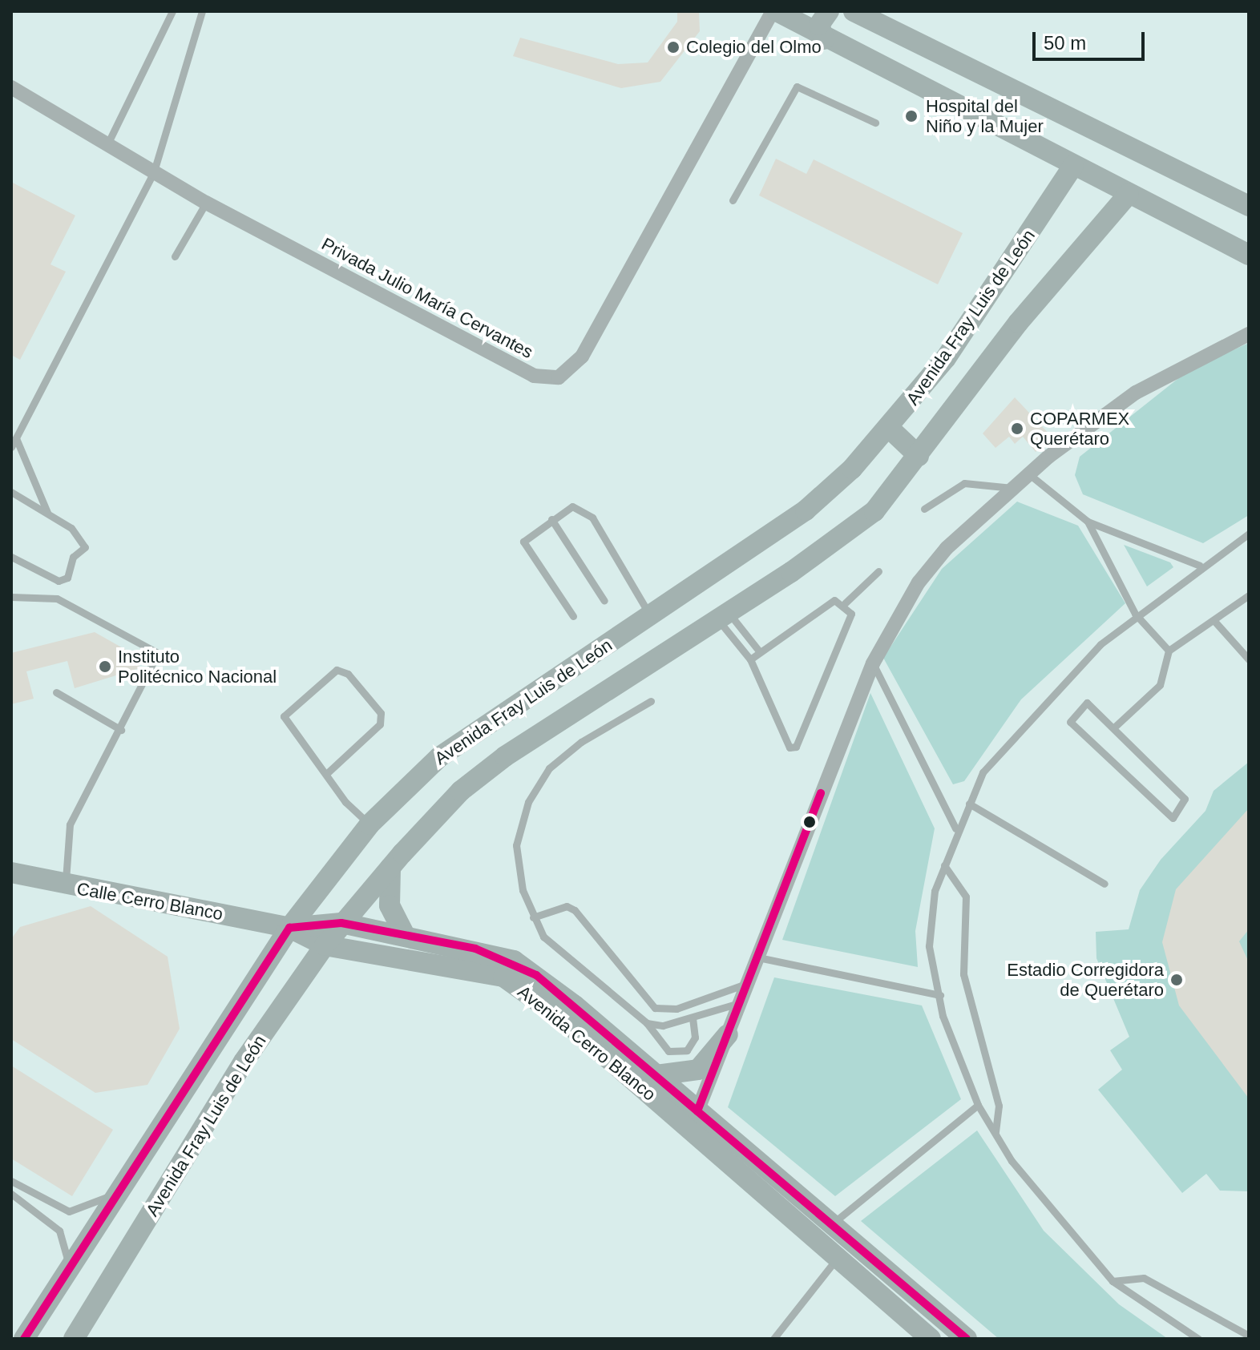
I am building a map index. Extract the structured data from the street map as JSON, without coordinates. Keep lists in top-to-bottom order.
{
  "streets": {
    "main road": ["Avenida Fray Luis de León", "Calle Cerro Blanco", "Avenida Cerro Blanco"],
    "street": ["Privada Julio María Cervantes"]
  },
  "crossings": [
    ["Avenida Fray Luis de León", "Calle Cerro Blanco"],
    ["Avenida Fray Luis de León", "Avenida Cerro Blanco"],
    ["Calle Cerro Blanco", "Avenida Cerro Blanco"]
  ],
  "places": [
    "Colegio del Olmo",
    "Hospital del Niño y la Mujer",
    "COPARMEX Querétaro",
    "Instituto Politécnico Nacional",
    "Estadio Corregidora de Querétaro"
  ],
  "scale_bar": "50 m"
}
